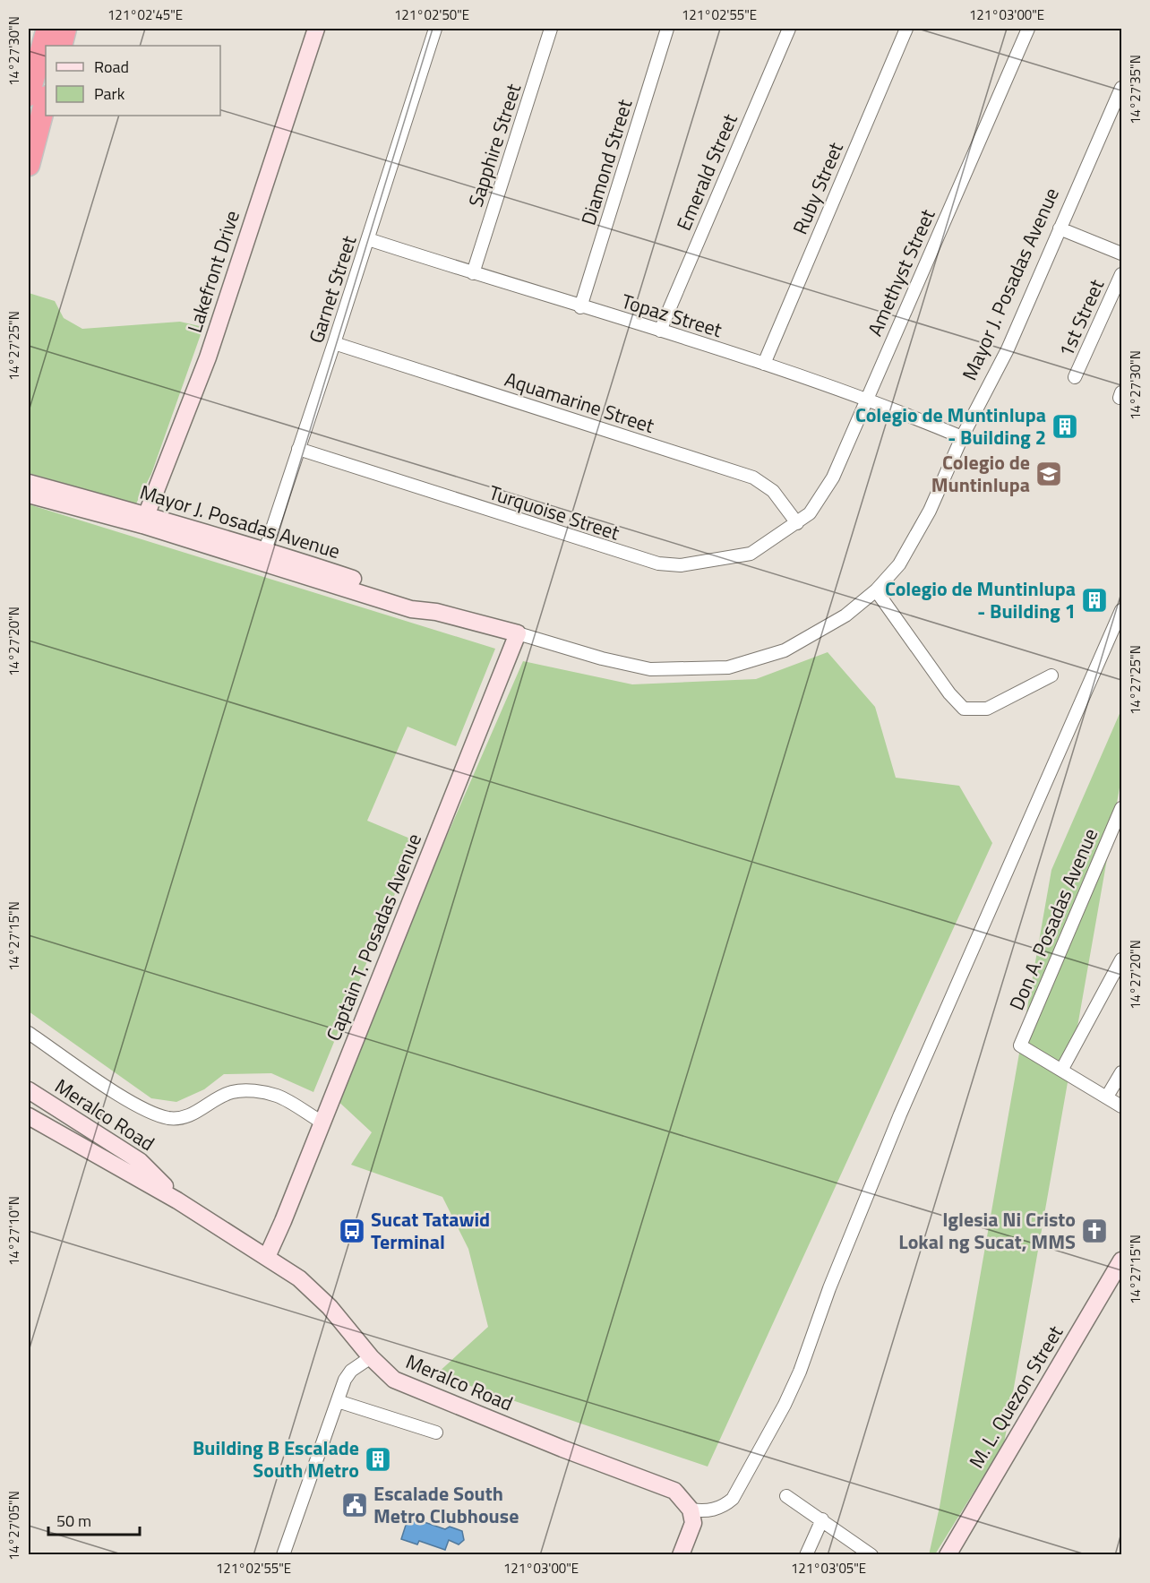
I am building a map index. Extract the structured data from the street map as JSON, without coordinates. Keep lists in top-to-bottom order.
{
  "streets": {
    "street": [
      "Sapphire Street",
      "Diamond Street",
      "Emerald Street",
      "Ruby Street",
      "Lakefront Drive",
      "Amethyst Street",
      "Mayor J. Posadas Avenue",
      "Garnet Street",
      "Topaz Street",
      "1st Street",
      "Aquamarine Street",
      "Turquoise Street",
      "Don A. Posadas Avenue",
      "Captain T. Posadas Avenue",
      "Meralco Road",
      "M. L. Quezon Street"
    ]
  },
  "crossings": [
    ["Sapphire Street", "Topaz Street"],
    ["Diamond Street", "Topaz Street"],
    ["Emerald Street", "Topaz Street"],
    ["Ruby Street", "Topaz Street"],
    ["Lakefront Drive", "Mayor J. Posadas Avenue"],
    ["Amethyst Street", "Topaz Street"],
    ["Amethyst Street", "Aquamarine Street"],
    ["Amethyst Street", "Turquoise Street"],
    ["Mayor J. Posadas Avenue", "Garnet Street"],
    ["Mayor J. Posadas Avenue", "Topaz Street"],
    ["Mayor J. Posadas Avenue", "Captain T. Posadas Avenue"],
    ["Garnet Street", "Topaz Street"],
    ["Garnet Street", "Aquamarine Street"],
    ["Garnet Street", "Turquoise Street"],
    ["Aquamarine Street", "Turquoise Street"],
    ["Captain T. Posadas Avenue", "Meralco Road"]
  ],
  "places": {
    "building": ["Colegio de Muntinlupa - Building 2", "Colegio de Muntinlupa - Building 1", "Building B Escalade South Metro"],
    "school or university": ["Colegio de Muntinlupa"],
    "bus stop": ["Sucat Tatawid Terminal"],
    "church": ["Iglesia Ni Cristo Lokal ng Sucat, MMS"],
    "public building": ["Escalade South Metro Clubhouse"]
  },
  "legend": ["Road", "Park"],
  "scale_bar": "50 m",
  "coordinates": [
    "121°02'45\"E",
    "121°02'50\"E",
    "121°02'55\"E",
    "121°03'00\"E",
    "14°27'30\"N",
    "14°27'35\"N",
    "14°27'25\"N",
    "14°27'20\"N",
    "14°27'15\"N",
    "14°27'10\"N",
    "14°27'05\"N",
    "121°03'05\"E"
  ]
}
